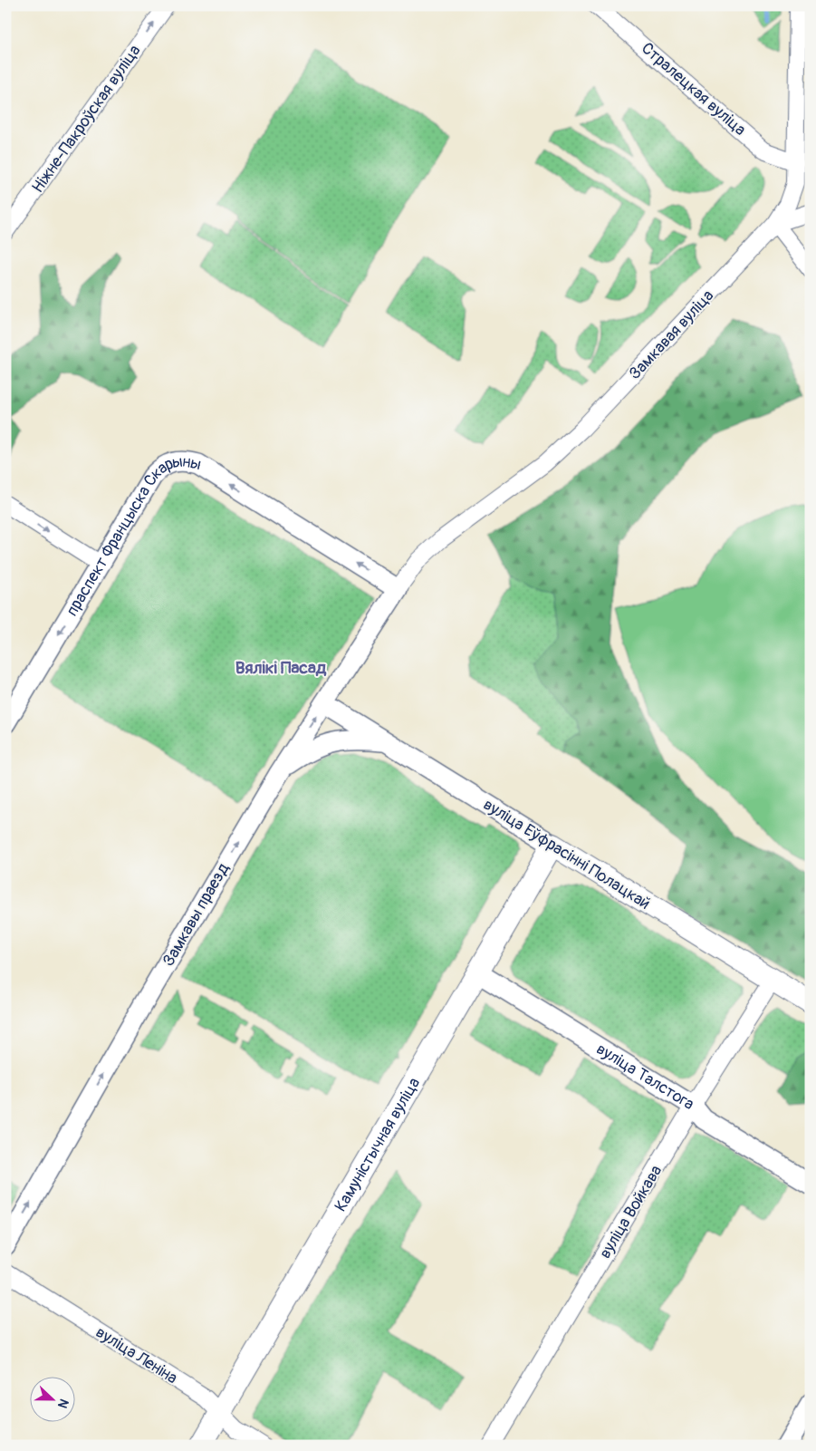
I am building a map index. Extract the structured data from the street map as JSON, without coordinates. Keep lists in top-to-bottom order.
{
  "streets": {
    "main road": ["вуліца Еўфрасінні Полацкай", "Камуністычная вуліца"],
    "street": [
      "Стралецкая вуліца",
      "Ніжне-Пакроўская вуліца",
      "Замкавая вуліца",
      "праспект Францыска Скарыны",
      "Замкавы праезд",
      "вуліца Талстога",
      "вуліца Войкава",
      "вуліца Леніна"
    ]
  },
  "crossings": [
    ["Стралецкая вуліца", "Замкавая вуліца"],
    ["Замкавая вуліца", "праспект Францыска Скарыны"],
    ["Замкавая вуліца", "Замкавы праезд"],
    ["праспект Францыска Скарыны", "Замкавы праезд"],
    ["вуліца Еўфрасінні Полацкай", "Замкавы праезд"],
    ["вуліца Еўфрасінні Полацкай", "Камуністычная вуліца"],
    ["вуліца Еўфрасінні Полацкай", "вуліца Войкава"],
    ["вуліца Талстога", "Камуністычная вуліца"],
    ["вуліца Талстога", "вуліца Войкава"],
    ["Камуністычная вуліца", "вуліца Леніна"]
  ],
  "one_way": ["Ніжне-Пакроўская вуліца", "Замкавы праезд"],
  "districts": ["Вялікі Пасад"],
  "north": "right"
}
